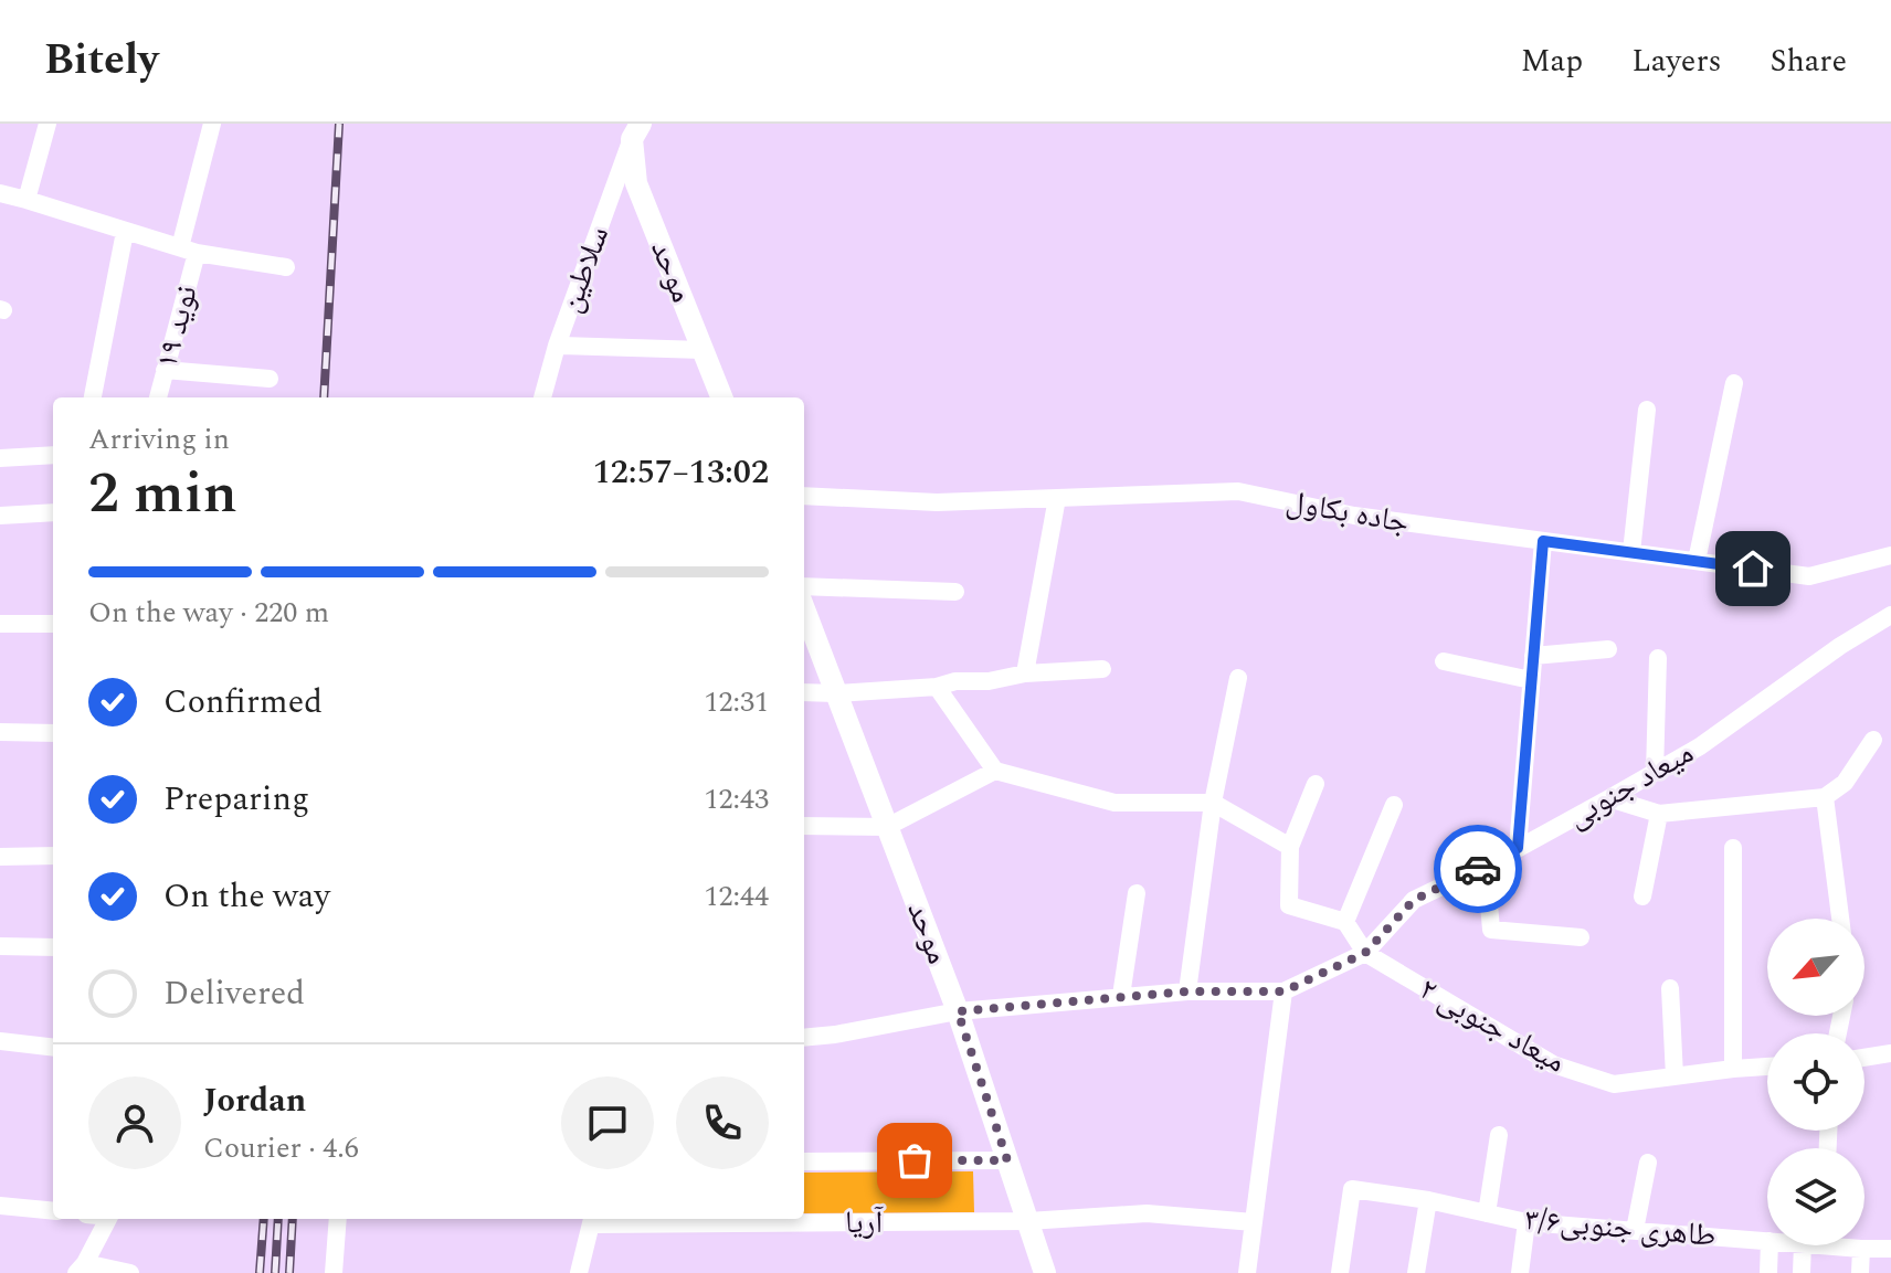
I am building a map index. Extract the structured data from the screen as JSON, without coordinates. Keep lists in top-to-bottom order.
{
  "streets": {
    "street": [
      "سلاطین",
      "موحد",
      "نوید ۱۹",
      "جاده بکاول",
      "میعاد جنوبی",
      "میعاد جنوبی ۲",
      "آریا",
      "طاهری جنوبی۳/۶"
    ]
  },
  "crossings": [
    ["سلاطین", "موحد"],
    ["موحد", "میعاد جنوبی"],
    ["موحد", "آریا"],
    ["میعاد جنوبی", "میعاد جنوبی ۲"]
  ],
  "north": "bottom left",
  "page": {
    "header": "Bitely",
    "nav": ["Map", "Layers", "Share"],
    "heading": ["2 min", "Arriving in", "12:57–13:02"],
    "panel": ["Jordan", "Courier · 4.6"],
    "bar": "On the way · 220 m",
    "list": [
      ["Confirmed", "12:31"],
      ["Preparing", "12:43"],
      ["On the way", "12:44"],
      "Delivered"
    ]
  }
}
